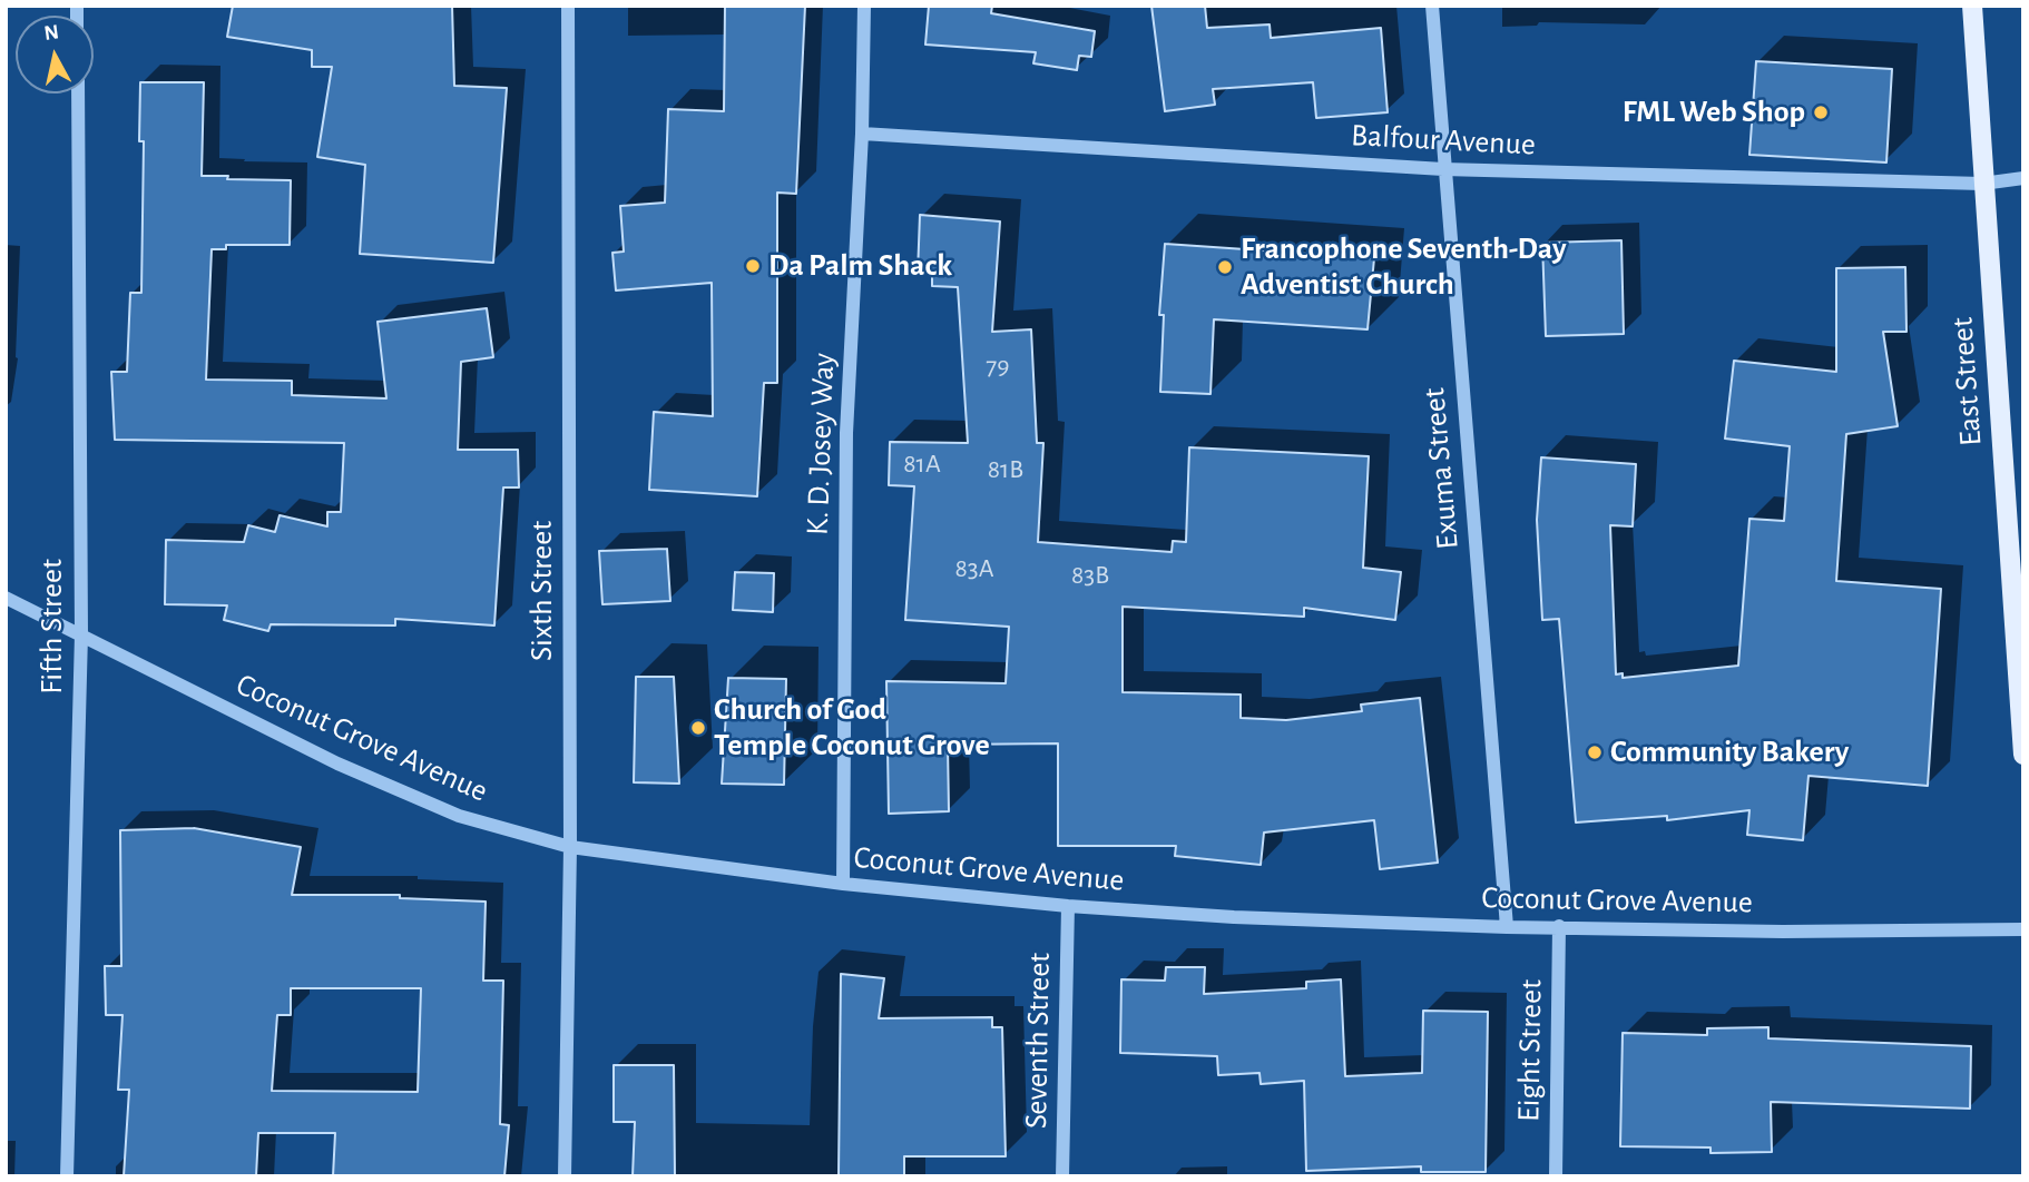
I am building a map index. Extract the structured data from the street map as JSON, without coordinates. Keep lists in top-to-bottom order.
{
  "streets": {
    "main road": ["East Street"],
    "street": [
      "Balfour Avenue",
      "K. D. Josey Way",
      "Exuma Street",
      "Sixth Street",
      "Fifth Street",
      "Coconut Grove Avenue",
      "Seventh Street",
      "Eight Street"
    ]
  },
  "crossings": [
    ["Balfour Avenue", "East Street"],
    ["Balfour Avenue", "K. D. Josey Way"],
    ["Balfour Avenue", "Exuma Street"],
    ["K. D. Josey Way", "Coconut Grove Avenue"],
    ["Exuma Street", "Coconut Grove Avenue"],
    ["Sixth Street", "Coconut Grove Avenue"],
    ["Fifth Street", "Coconut Grove Avenue"],
    ["Coconut Grove Avenue", "Seventh Street"],
    ["Coconut Grove Avenue", "Eight Street"]
  ],
  "places": [
    "FML Web Shop",
    "Da Palm Shack",
    "Francophone Seventh-Day Adventist Church",
    "Church of God Temple Coconut Grove",
    "Community Bakery"
  ],
  "house_numbers": [
    "79",
    "81A",
    "81B",
    "83A",
    "83B"
  ],
  "north": "top"
}
